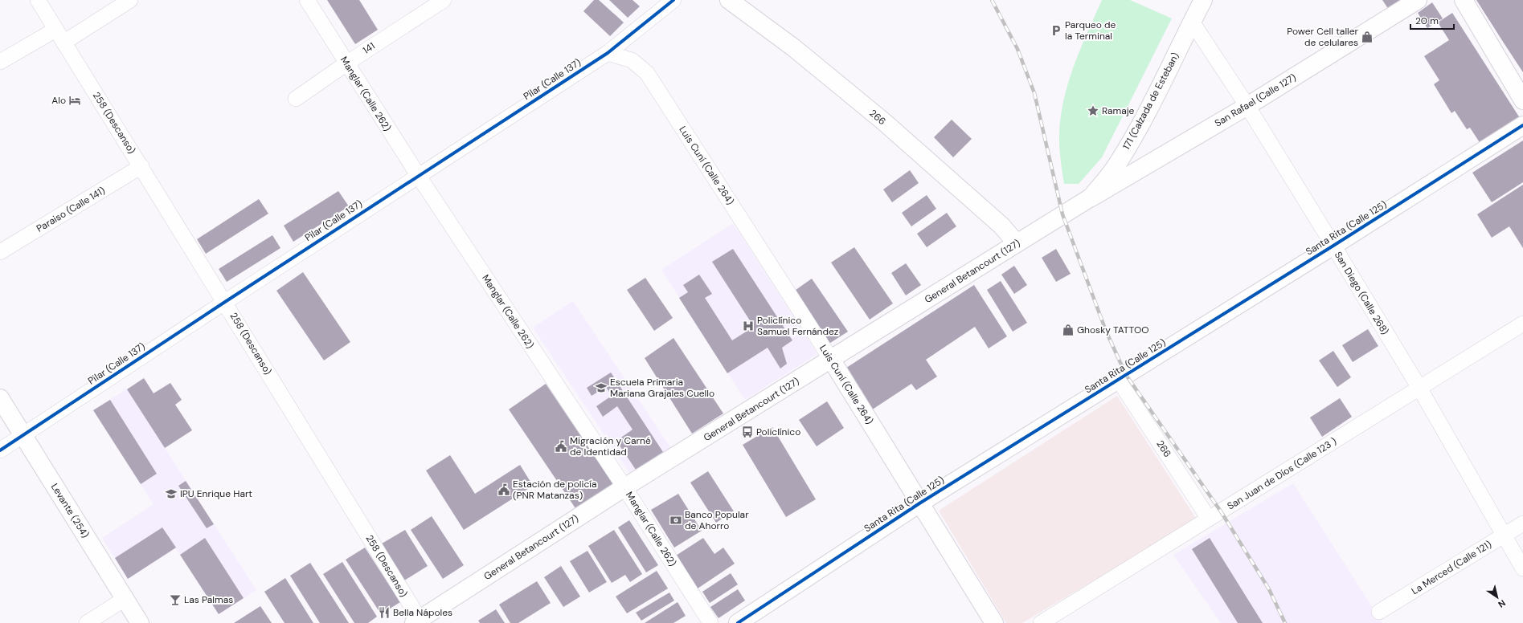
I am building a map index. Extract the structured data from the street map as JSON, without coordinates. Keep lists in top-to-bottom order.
{
  "streets": {
    "street": [
      "141",
      "Pilar (Calle 137)",
      "Manglar (Calle 262)",
      "San Rafael (Calle 127)",
      "171 (Calzada de Esteban)",
      "266",
      "258 (Descanso)",
      "Luis Cuní (Calle 264)",
      "Paraiso (Calle 141)",
      "Santa Rita (Calle 125)",
      "General Betancourt (127)",
      "San Diego (Calle 268)",
      "San Juan de Díos (Calle 123 )",
      "Levante (254)",
      "La Merced (Calle 121)"
    ]
  },
  "crossings": [
    ["141", "Manglar (Calle 262)"],
    ["Pilar (Calle 137)", "Manglar (Calle 262)"],
    ["Pilar (Calle 137)", "258 (Descanso)"],
    ["Pilar (Calle 137)", "Luis Cuní (Calle 264)"],
    ["Pilar (Calle 137)", "Levante (254)"],
    ["Manglar (Calle 262)", "General Betancourt (127)"],
    ["San Rafael (Calle 127)", "171 (Calzada de Esteban)"],
    ["San Rafael (Calle 127)", "General Betancourt (127)"],
    ["San Rafael (Calle 127)", "San Diego (Calle 268)"],
    ["171 (Calzada de Esteban)", "General Betancourt (127)"],
    ["171 (Calzada de Esteban)", "San Diego (Calle 268)"],
    ["266", "Santa Rita (Calle 125)"],
    ["266", "General Betancourt (127)"],
    ["266", "San Juan de Díos (Calle 123 )"],
    ["258 (Descanso)", "Paraiso (Calle 141)"],
    ["258 (Descanso)", "General Betancourt (127)"],
    ["Luis Cuní (Calle 264)", "Santa Rita (Calle 125)"],
    ["Luis Cuní (Calle 264)", "General Betancourt (127)"],
    ["Santa Rita (Calle 125)", "San Diego (Calle 268)"],
    ["San Diego (Calle 268)", "San Juan de Díos (Calle 123 )"],
    ["San Diego (Calle 268)", "La Merced (Calle 121)"]
  ],
  "places": {
    "parking": ["Parqueo de la Terminal"],
    "shop": ["Power Cell taller de celulares", "Ghosky TATTOO"],
    "hotel": ["Alo"],
    "place": ["Ramaje"],
    "hospital": ["Policlínico Samuel Fernández"],
    "school or university": ["Escuela Primaria Mariana Grajales Cuello", "IPU Enrique Hart"],
    "bus stop": ["Policlínico"],
    "public building": ["Migración y Carné de Identidad", "Estación de policía (PNR Matanzas)"],
    "bank": ["Banco Popular de Ahorro"],
    "bar": ["Las Palmas"],
    "restaurant": ["Bella Nápoles"]
  },
  "scale_bar": "20 m",
  "north": "bottom right"
}
